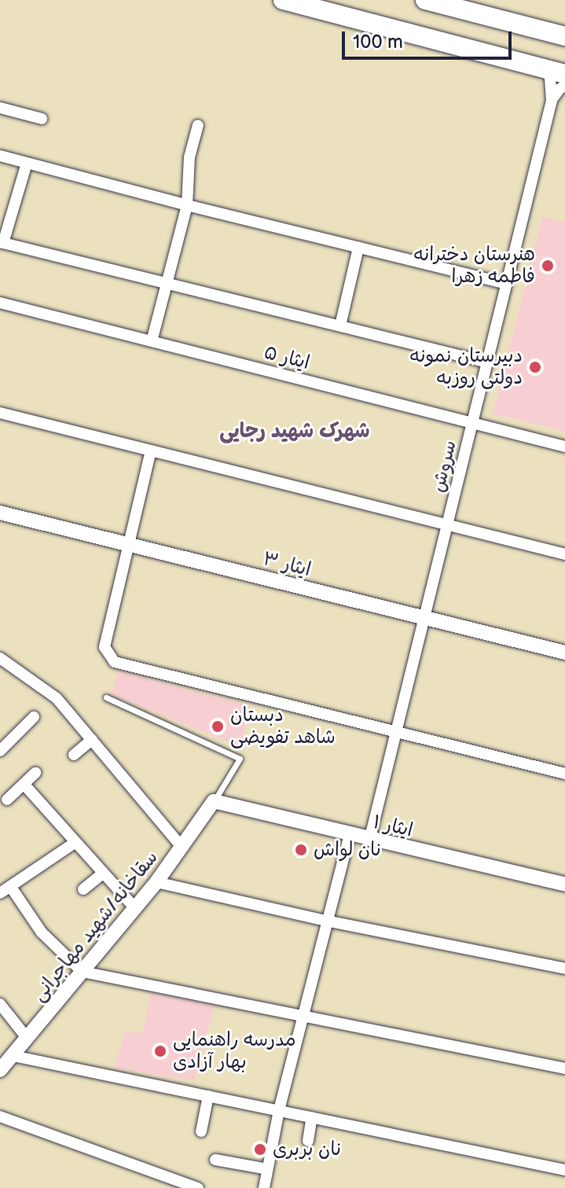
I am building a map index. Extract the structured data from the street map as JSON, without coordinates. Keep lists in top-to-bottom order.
{
  "streets": {
    "street": [
      "ایثار ۵",
      "سروش",
      "ایثار ۳",
      "ایثار ۱",
      "سقاخانه/شهید مهاجرانی"
    ]
  },
  "crossings": [
    ["ایثار ۵", "سروش"],
    ["سروش", "ایثار ۳"],
    ["سروش", "ایثار ۱"],
    ["ایثار ۱", "سقاخانه/شهید مهاجرانی"]
  ],
  "districts": ["شهرک شهید رجایی"],
  "places": [
    "هنرستان دخترانه فاطمه زهرا",
    "دبیرستان نمونه دولتی روزبه",
    "دبستان شاهد تفویضی",
    "نان لواش",
    "مدرسه راهنمایی بهار آزادی",
    "نان بربری"
  ],
  "scale_bar": "100 m"
}
